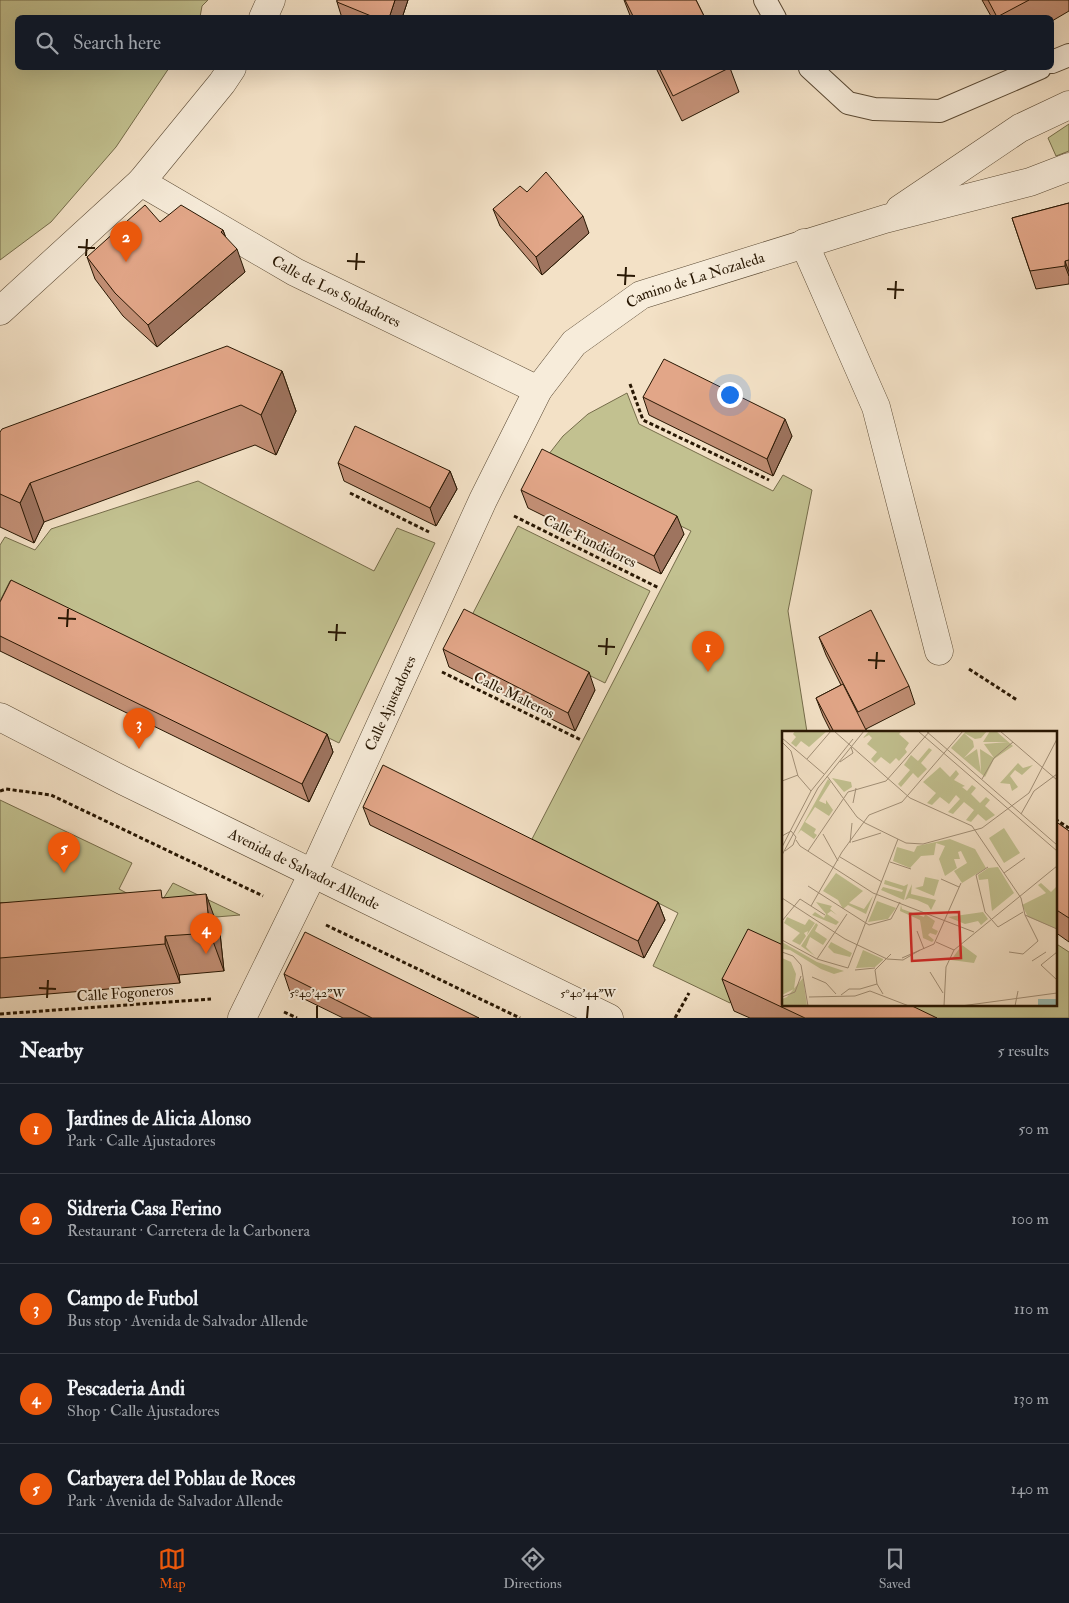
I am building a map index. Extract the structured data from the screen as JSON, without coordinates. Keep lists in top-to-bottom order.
{
  "streets": {
    "street": [
      "Camino de La Nozaleda",
      "Calle de Los Soldadores",
      "Calle Ajustadores",
      "Avenida de Salvador Allende"
    ],
    "path": ["Calle Fundidores", "Calle Malteros", "Calle Fogoneros"]
  },
  "crossings": [
    ["Camino de La Nozaleda", "Calle de Los Soldadores"],
    ["Camino de La Nozaleda", "Calle Ajustadores"],
    ["Calle de Los Soldadores", "Calle Ajustadores"],
    ["Calle Ajustadores", "Avenida de Salvador Allende"]
  ],
  "page": {
    "search": "Search here",
    "pins": [
      "2",
      "1",
      "3",
      "5",
      "4"
    ],
    "heading": ["Nearby", "5 results"],
    "list": [
      {
        "mark": "1",
        "name": "Jardines de Alicia Alonso",
        "note": "Park · Calle Ajustadores",
        "value": "50 m"
      },
      {
        "mark": "2",
        "name": "Sidreria Casa Ferino",
        "note": "Restaurant · Carretera de la Carbonera",
        "value": "100 m"
      },
      {
        "mark": "3",
        "name": "Campo de Futbol",
        "note": "Bus stop · Avenida de Salvador Allende",
        "value": "110 m"
      },
      {
        "mark": "4",
        "name": "Pescaderia Andi",
        "note": "Shop · Calle Ajustadores",
        "value": "130 m"
      },
      {
        "mark": "5",
        "name": "Carbayera del Poblau de Roces",
        "note": "Park · Avenida de Salvador Allende",
        "value": "140 m"
      }
    ],
    "nav": ["Map", "Directions", "Saved"]
  },
  "coordinates": ["5°40'42\"W", "5°40'44\"W"]
}
